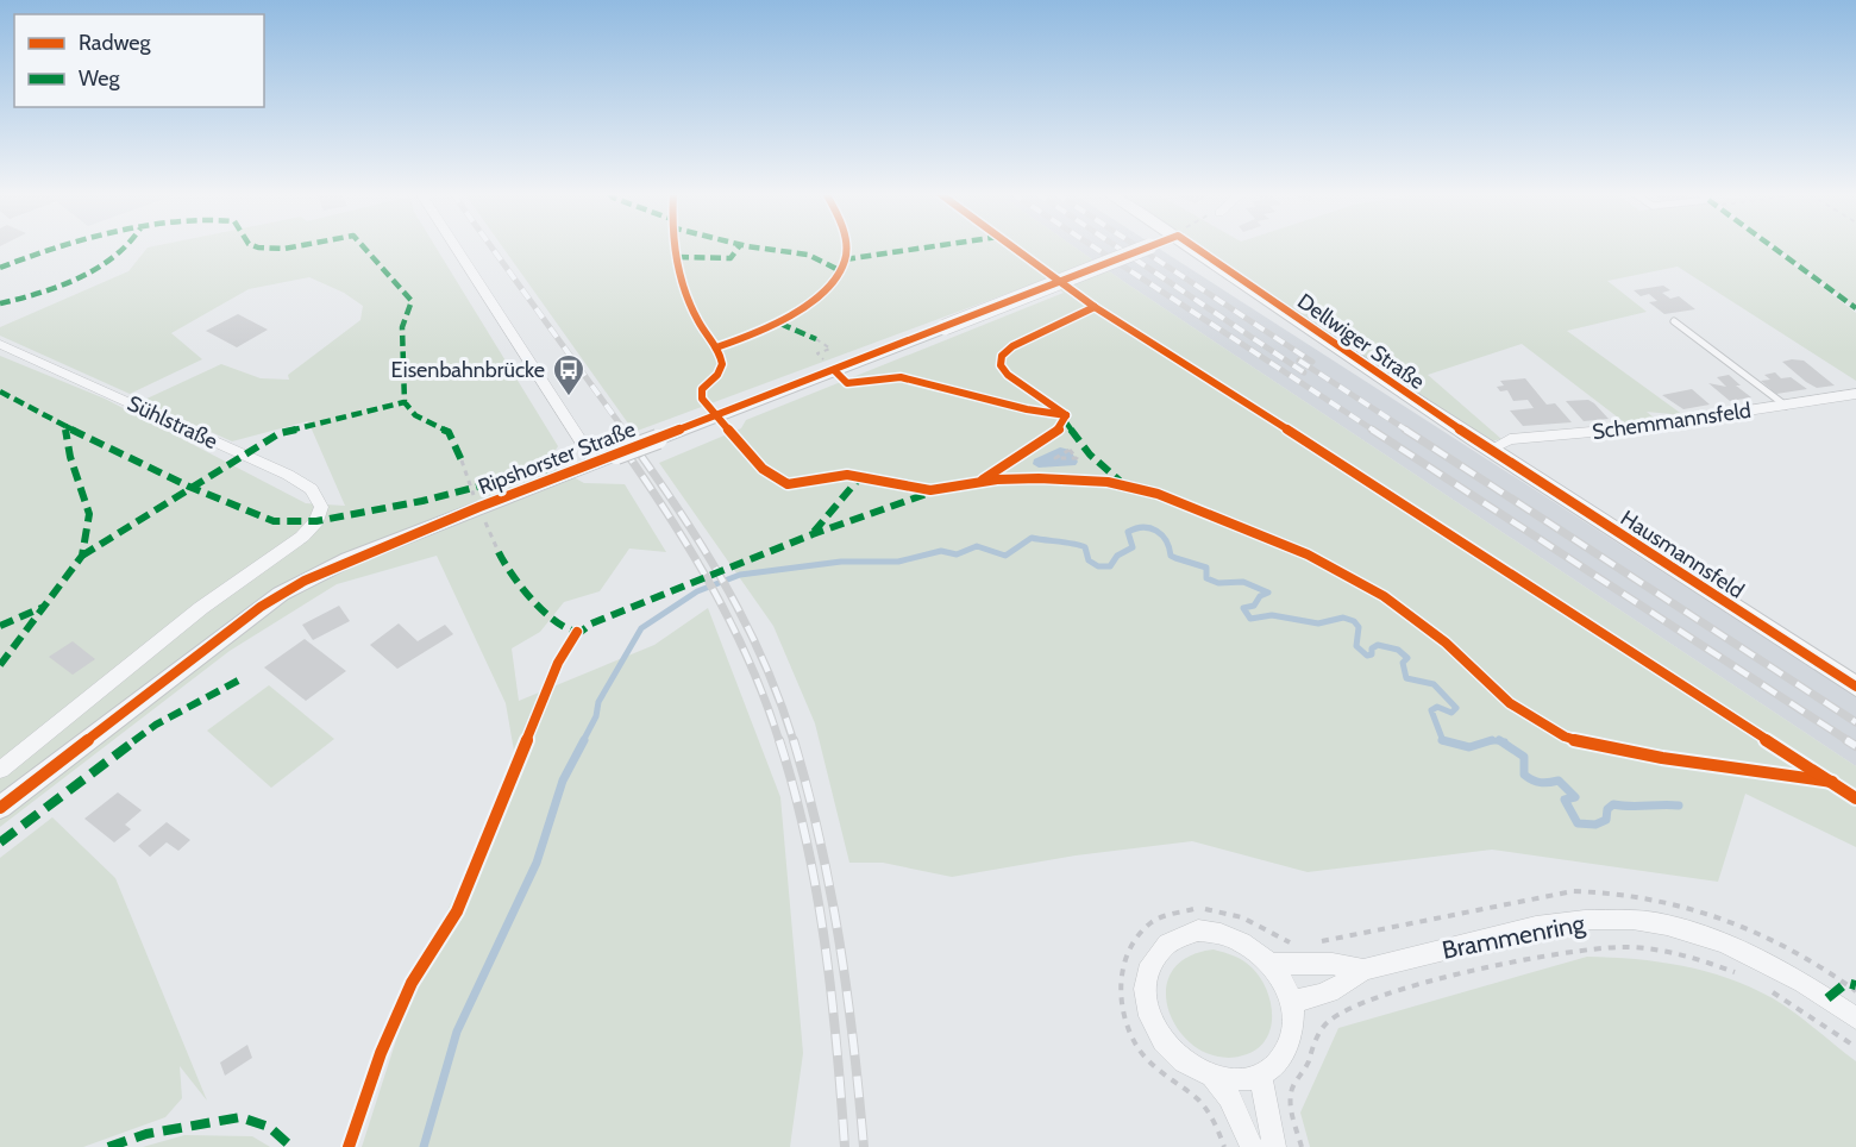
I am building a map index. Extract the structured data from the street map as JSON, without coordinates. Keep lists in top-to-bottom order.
{
  "streets": {
    "main road": ["Dellwiger Straße", "Hausmannsfeld"],
    "street": [
      "Schemmannsfeld",
      "Sühlstraße",
      "Ripshorster Straße",
      "Brammenring"
    ]
  },
  "crossings": [
    ["Dellwiger Straße", "Schemmannsfeld"],
    ["Dellwiger Straße", "Hausmannsfeld"],
    ["Schemmannsfeld", "Hausmannsfeld"]
  ],
  "places": {
    "bus stop": ["Eisenbahnbrücke"]
  },
  "legend": ["Radweg", "Weg"]
}
